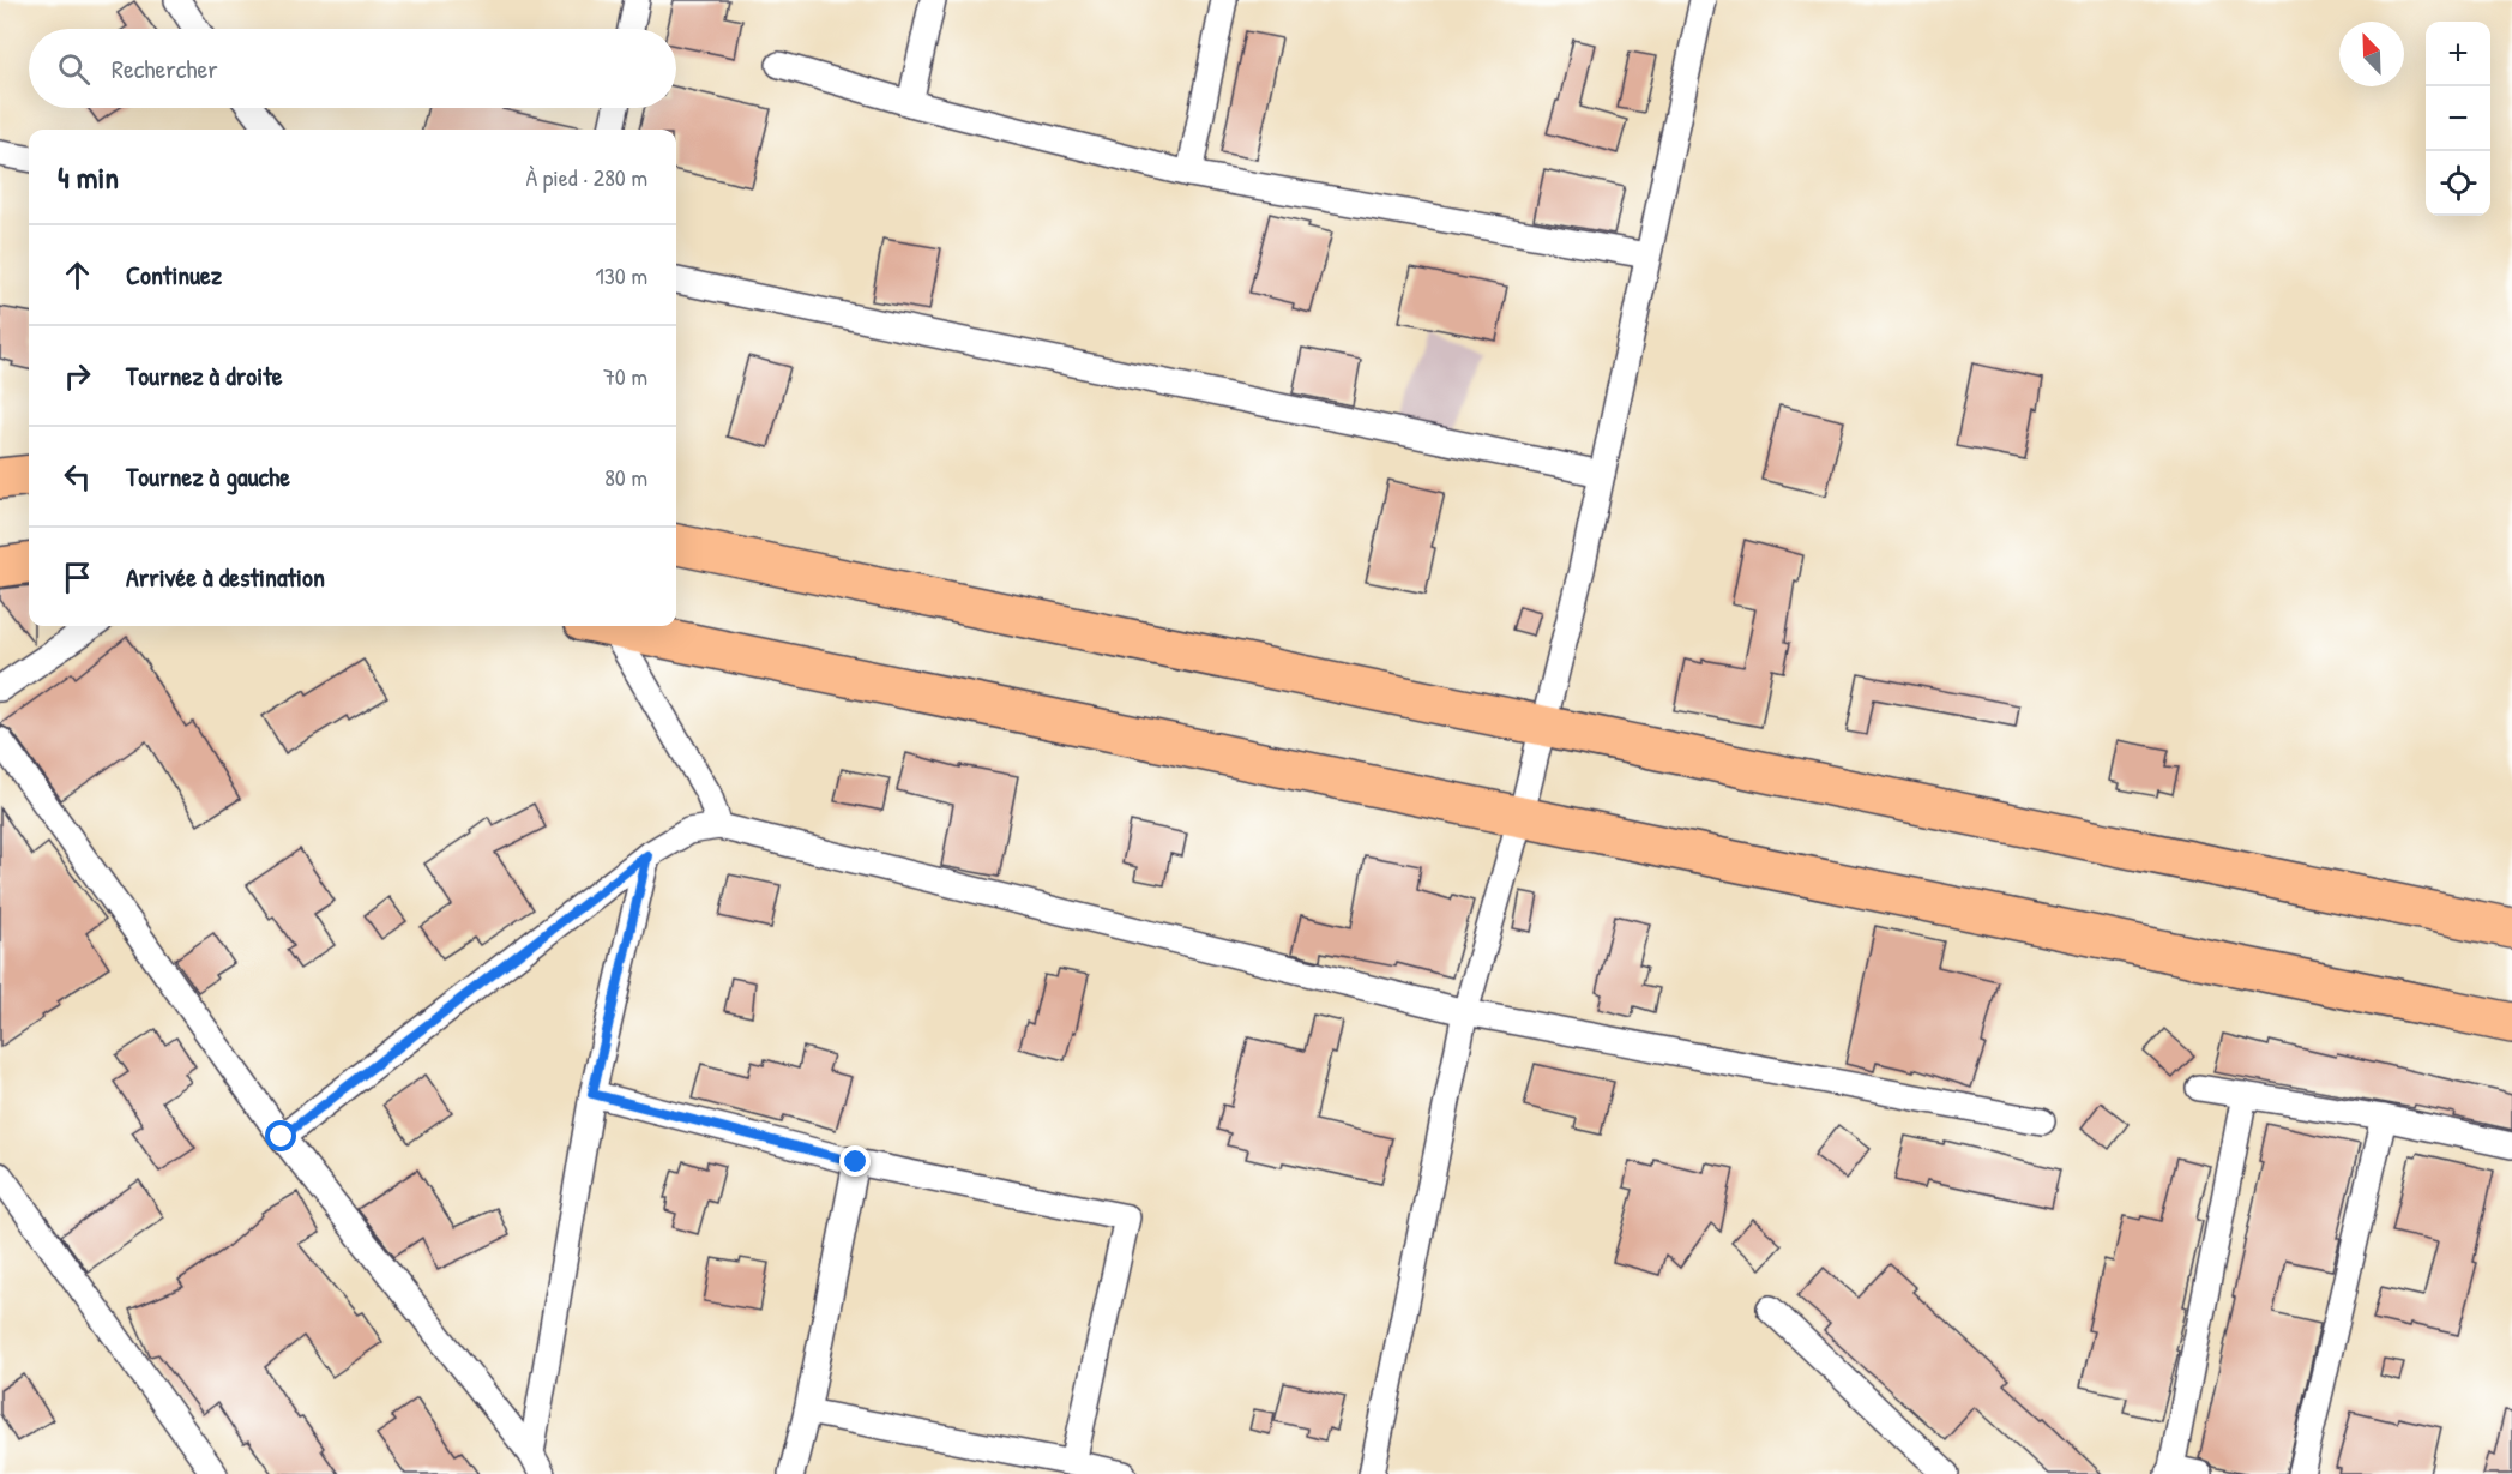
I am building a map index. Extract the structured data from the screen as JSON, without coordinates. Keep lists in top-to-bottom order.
{
  "north": "top left",
  "page": {
    "map_buttons": ["+", "−"],
    "search": "Rechercher",
    "heading": ["4 min", "À pied · 280 m"],
    "list": [
      ["Continuez", "130 m"],
      ["Tournez à droite", "70 m"],
      ["Tournez à gauche", "80 m"],
      "Arrivée à destination"
    ]
  }
}
